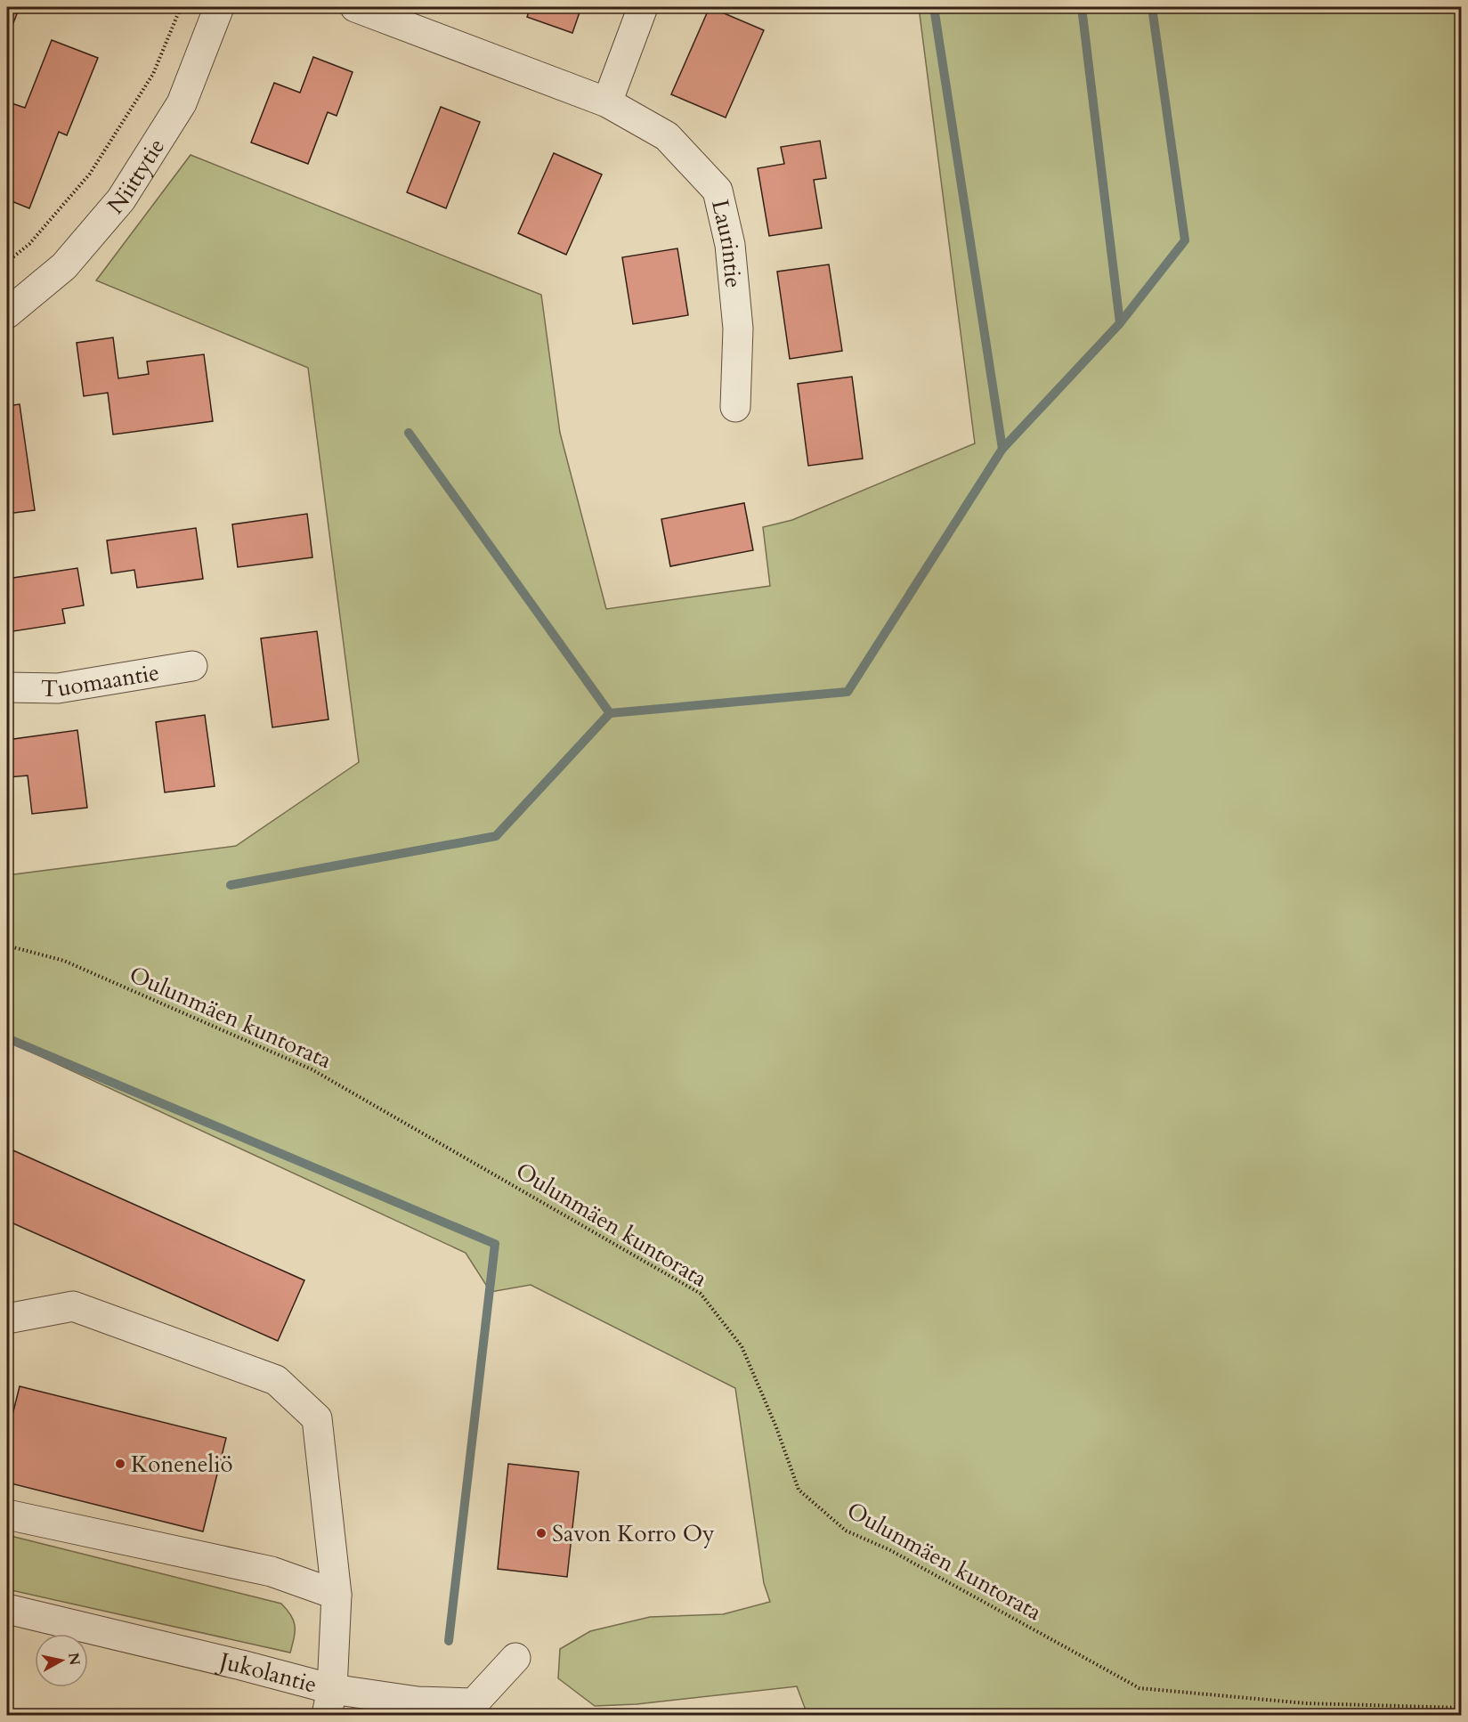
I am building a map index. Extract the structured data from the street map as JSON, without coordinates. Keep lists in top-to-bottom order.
{
  "streets": {
    "street": [
      "Niittytie",
      "Laurintie",
      "Tuomaantie",
      "Jukolantie"
    ],
    "path": ["Oulunmäen kuntorata"]
  },
  "places": ["Koneneliö", "Savon Korro Oy"],
  "north": "right"
}
